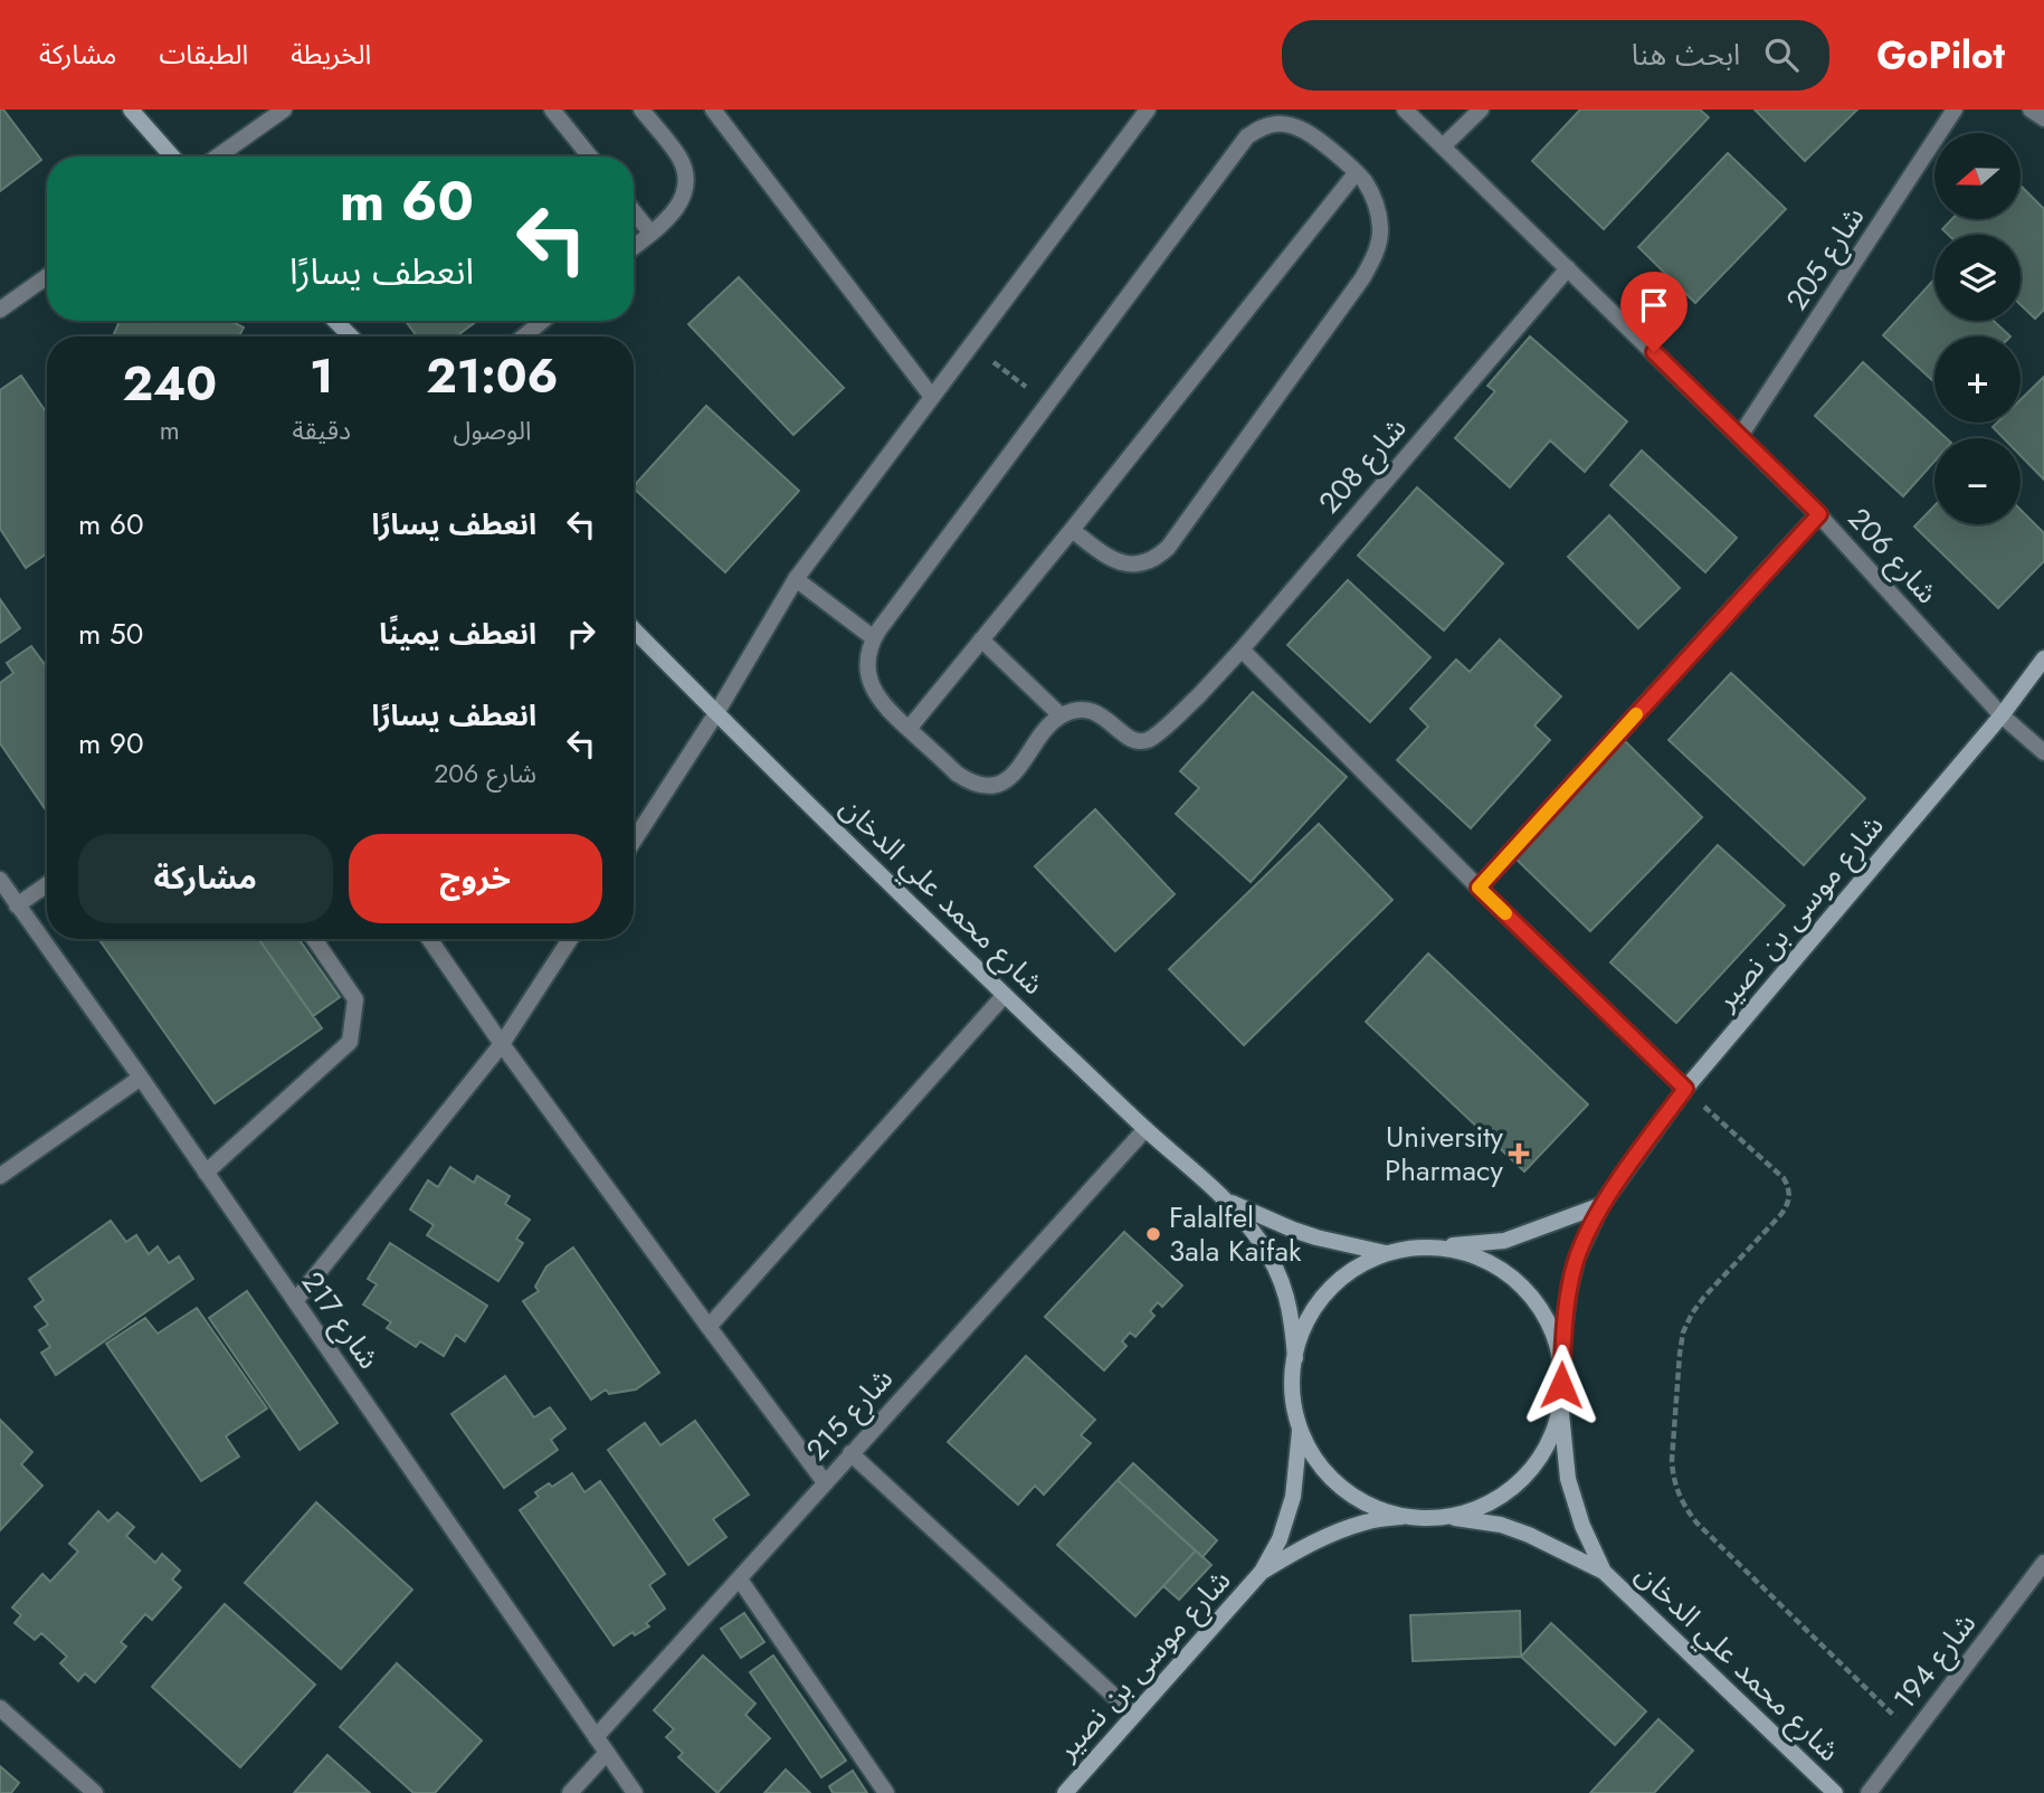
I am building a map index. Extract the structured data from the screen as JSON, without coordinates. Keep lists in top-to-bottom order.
{
  "streets": {
    "street": [
      "شارع 205",
      "شارع 208",
      "شارع 206",
      "شارع محمد علي الدخان",
      "شارع موسى بن نصير",
      "شارع 217",
      "شارع 215",
      "شارع 194"
    ]
  },
  "crossings": [
    ["شارع 205", "شارع 206"],
    ["شارع 208", "شارع 206"],
    ["شارع 206", "شارع موسى بن نصير"],
    ["شارع محمد علي الدخان", "شارع موسى بن نصير"],
    ["شارع محمد علي الدخان", "شارع 215"],
    ["شارع 217", "شارع 215"]
  ],
  "places": {
    "health": ["University Pharmacy"],
    "other": ["Falalfel 3ala Kaifak"]
  },
  "north": "left",
  "page": {
    "header": "GoPilot",
    "search": "ابحث هنا",
    "nav": ["الخريطة", "الطبقات", "مشاركة"],
    "map_buttons": ["+", "−"],
    "turn": ["60 m", "انعطف يسارًا"],
    "eta": [
      "21:06",
      "الوصول",
      "1",
      "دقيقة",
      "240",
      "m"
    ],
    "list": [
      {
        "name": "انعطف يسارًا",
        "value": "60 m"
      },
      {
        "name": "انعطف يمينًا",
        "value": "50 m"
      },
      {
        "name": "انعطف يسارًا",
        "note": "شارع 206",
        "value": "90 m"
      }
    ],
    "buttons": ["خروج", "مشاركة"]
  }
}
